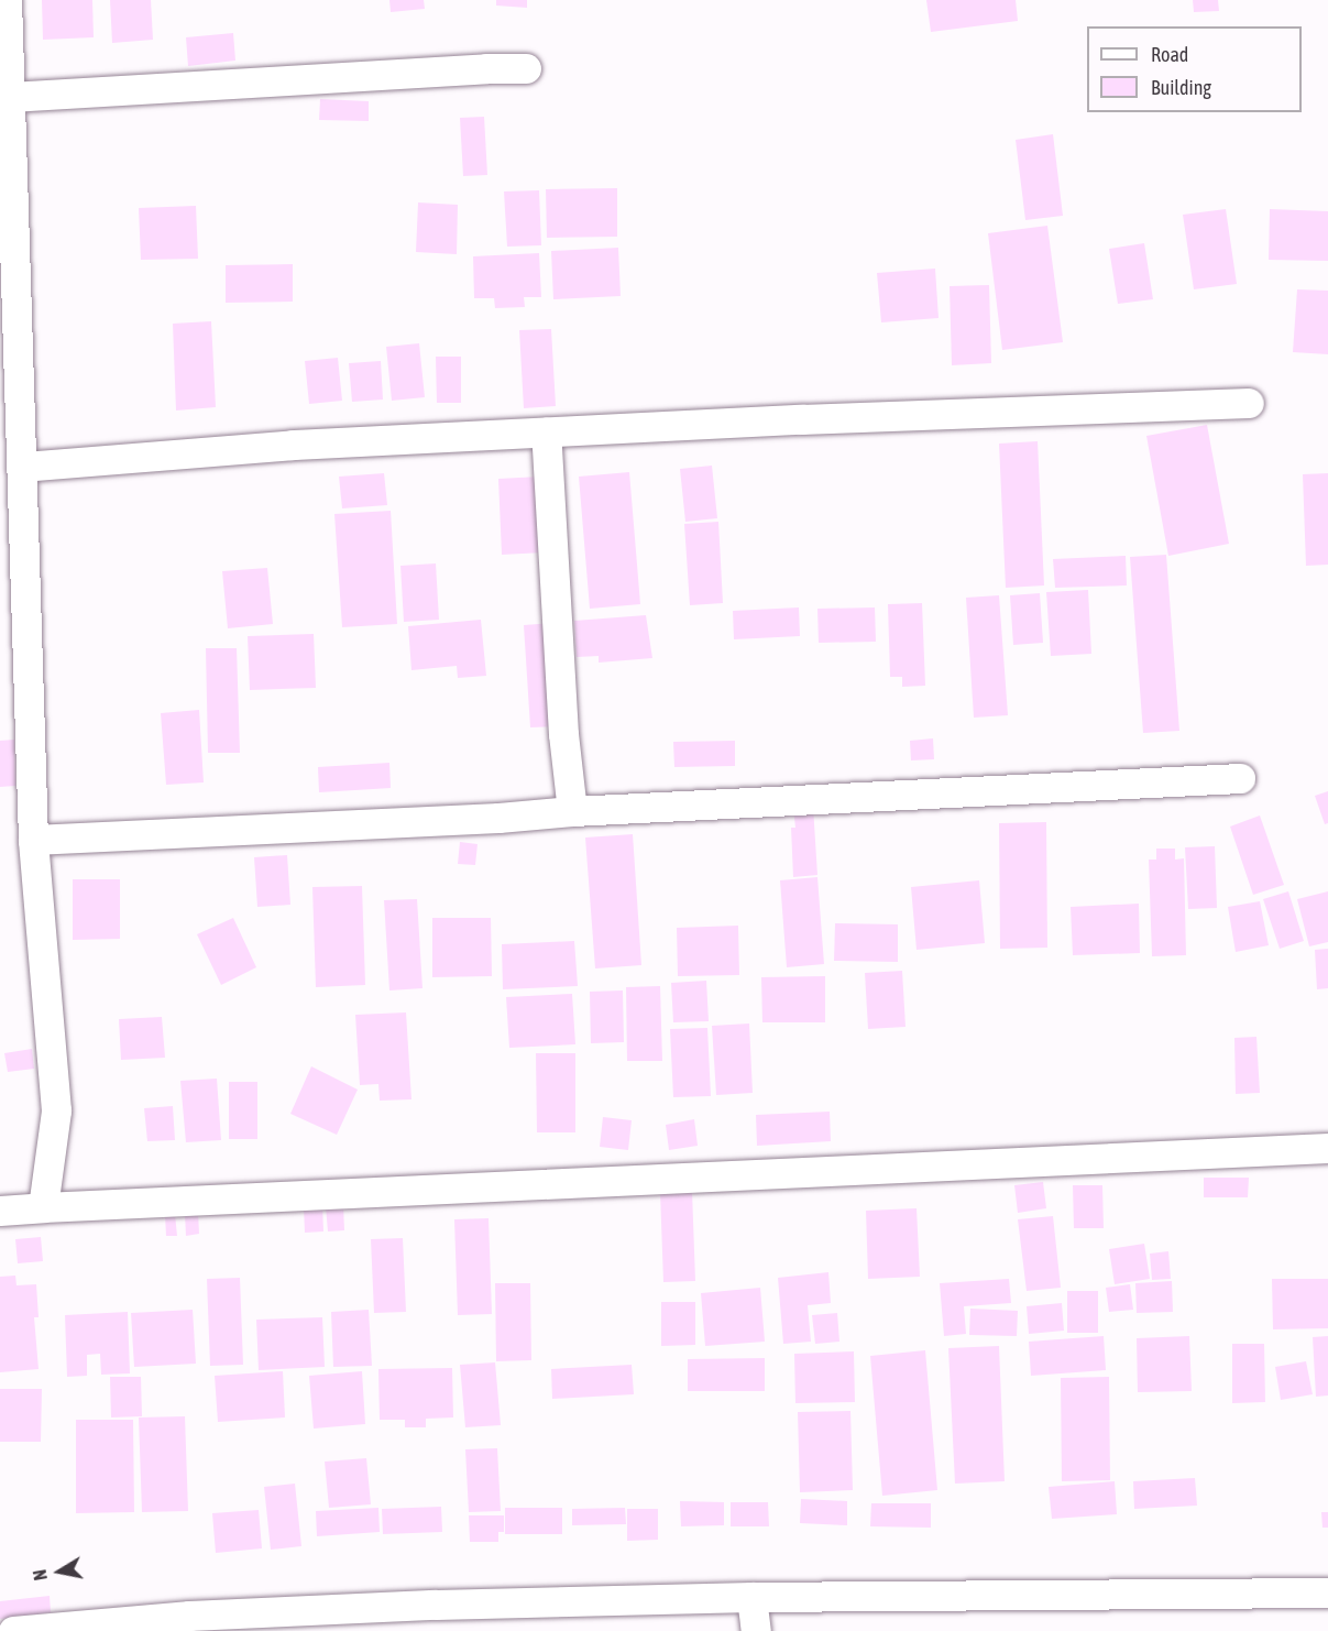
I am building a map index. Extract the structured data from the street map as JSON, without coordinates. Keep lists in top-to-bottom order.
{
  "legend": ["Road", "Building"],
  "north": "left"
}
